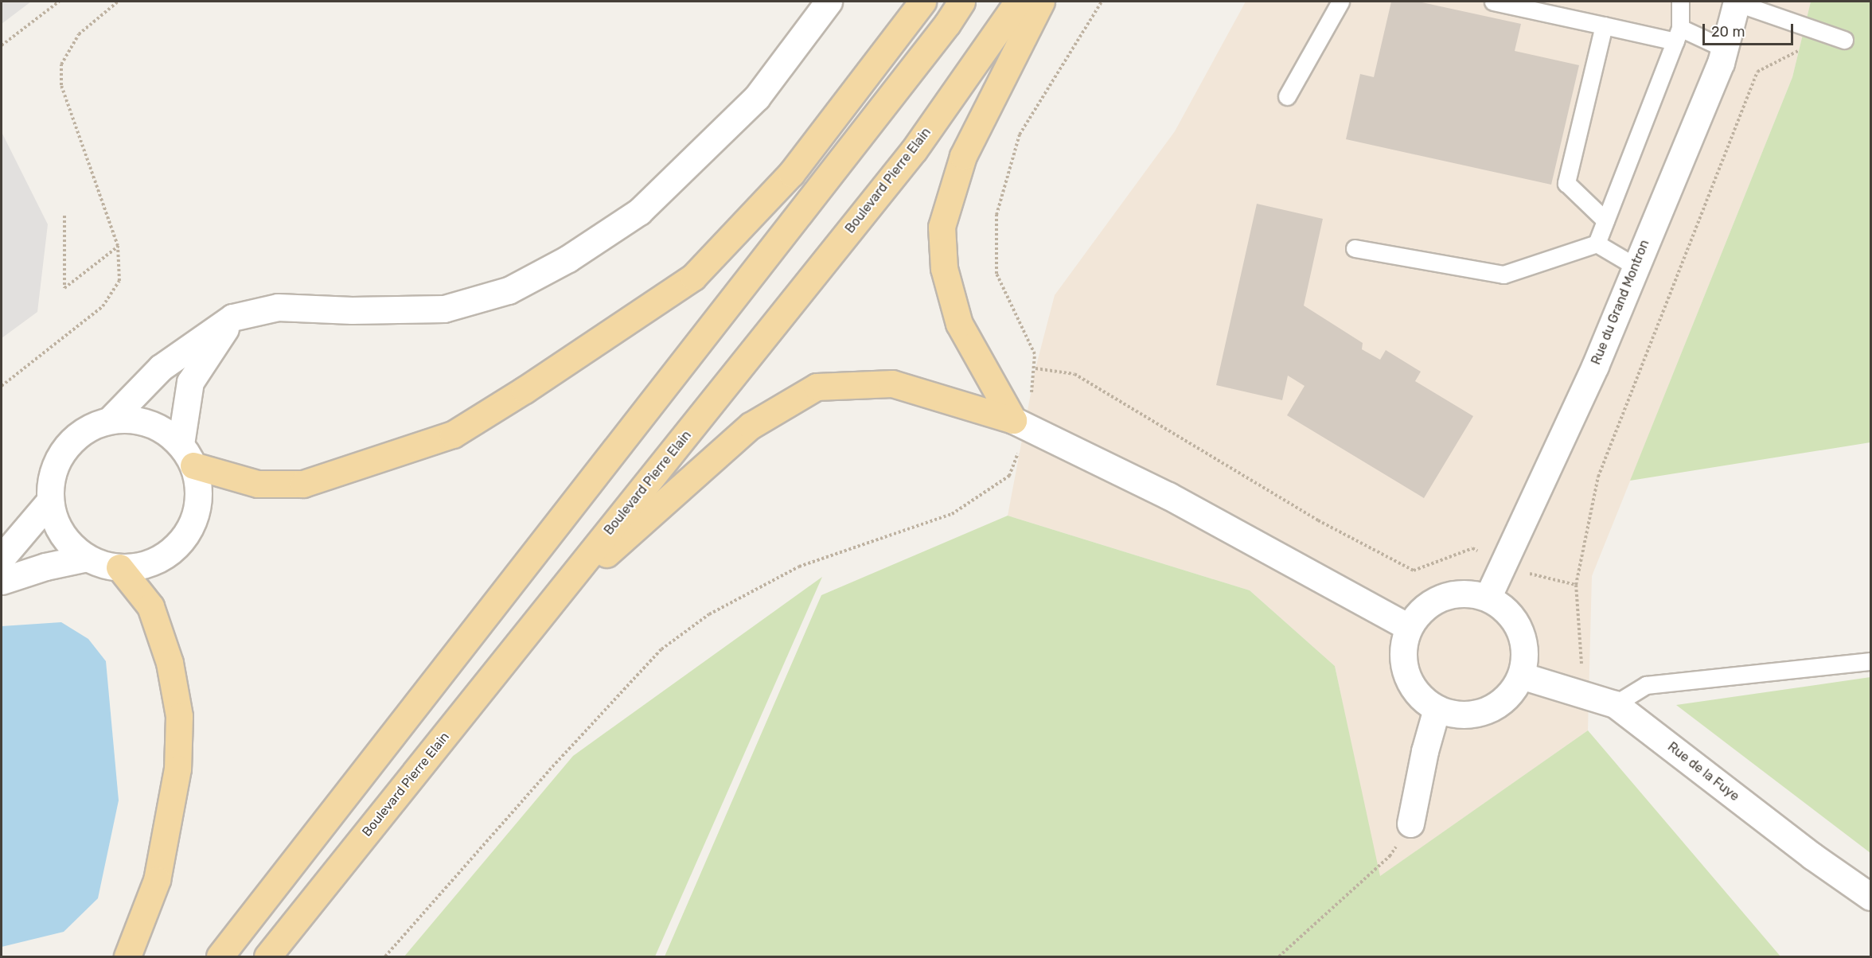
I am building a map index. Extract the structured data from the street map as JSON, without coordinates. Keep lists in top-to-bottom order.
{
  "streets": {
    "main road": ["Boulevard Pierre Elain"],
    "street": ["Rue du Grand Montron", "Rue de la Fuye"]
  },
  "crossings": [
    ["Rue du Grand Montron", "Rue de la Fuye"]
  ],
  "scale_bar": "20 m"
}
